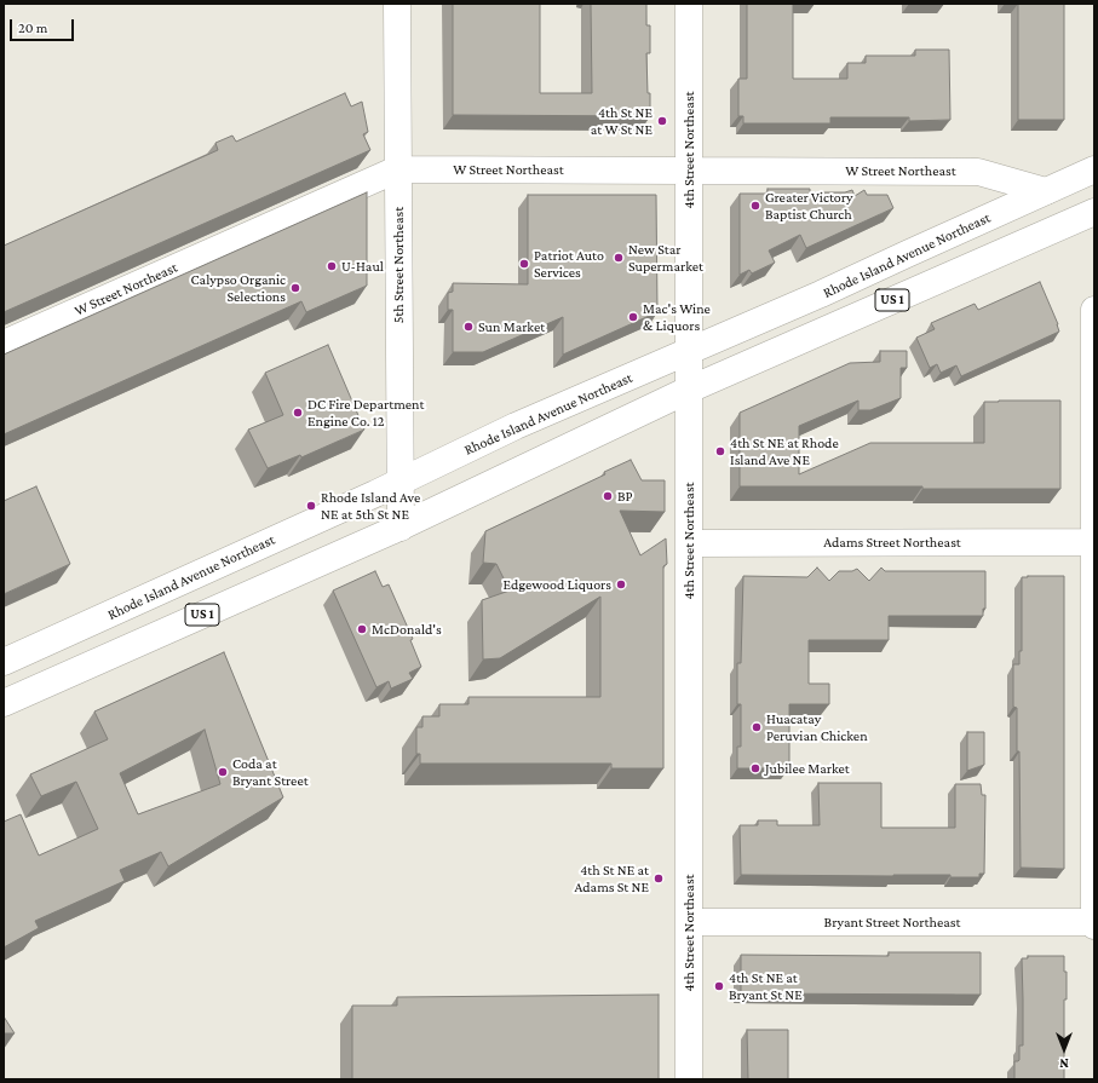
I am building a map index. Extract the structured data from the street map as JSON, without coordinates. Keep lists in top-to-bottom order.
{
  "streets": {
    "street": [
      "4th Street Northeast",
      "W Street Northeast",
      "Rhode Island Avenue Northeast",
      "5th Street Northeast",
      "US 1",
      "Adams Street Northeast",
      "Bryant Street Northeast"
    ]
  },
  "crossings": [
    ["4th Street Northeast", "W Street Northeast"],
    ["4th Street Northeast", "Rhode Island Avenue Northeast"],
    ["4th Street Northeast", "US 1"],
    ["4th Street Northeast", "Adams Street Northeast"],
    ["4th Street Northeast", "Bryant Street Northeast"],
    ["W Street Northeast", "Rhode Island Avenue Northeast"],
    ["W Street Northeast", "5th Street Northeast"],
    ["Rhode Island Avenue Northeast", "5th Street Northeast"],
    ["5th Street Northeast", "US 1"]
  ],
  "places": [
    "4th St NE at W St NE",
    "Greater Victory Baptist Church",
    "New Star Supermarket",
    "Patriot Auto Services",
    "U-Haul",
    "Calypso Organic Selections",
    "Mac's Wine & Liquors",
    "Sun Market",
    "DC Fire Department Engine Co. 12",
    "4th St NE at Rhode Island Ave NE",
    "BP",
    "Rhode Island Ave NE at 5th St NE",
    "Edgewood Liquors",
    "McDonald's",
    "Huacatay Peruvian Chicken",
    "Jubilee Market",
    "Coda at Bryant Street",
    "4th St NE at Adams St NE",
    "4th St NE at Bryant St NE"
  ],
  "scale_bar": "20 m",
  "north": "bottom"
}
